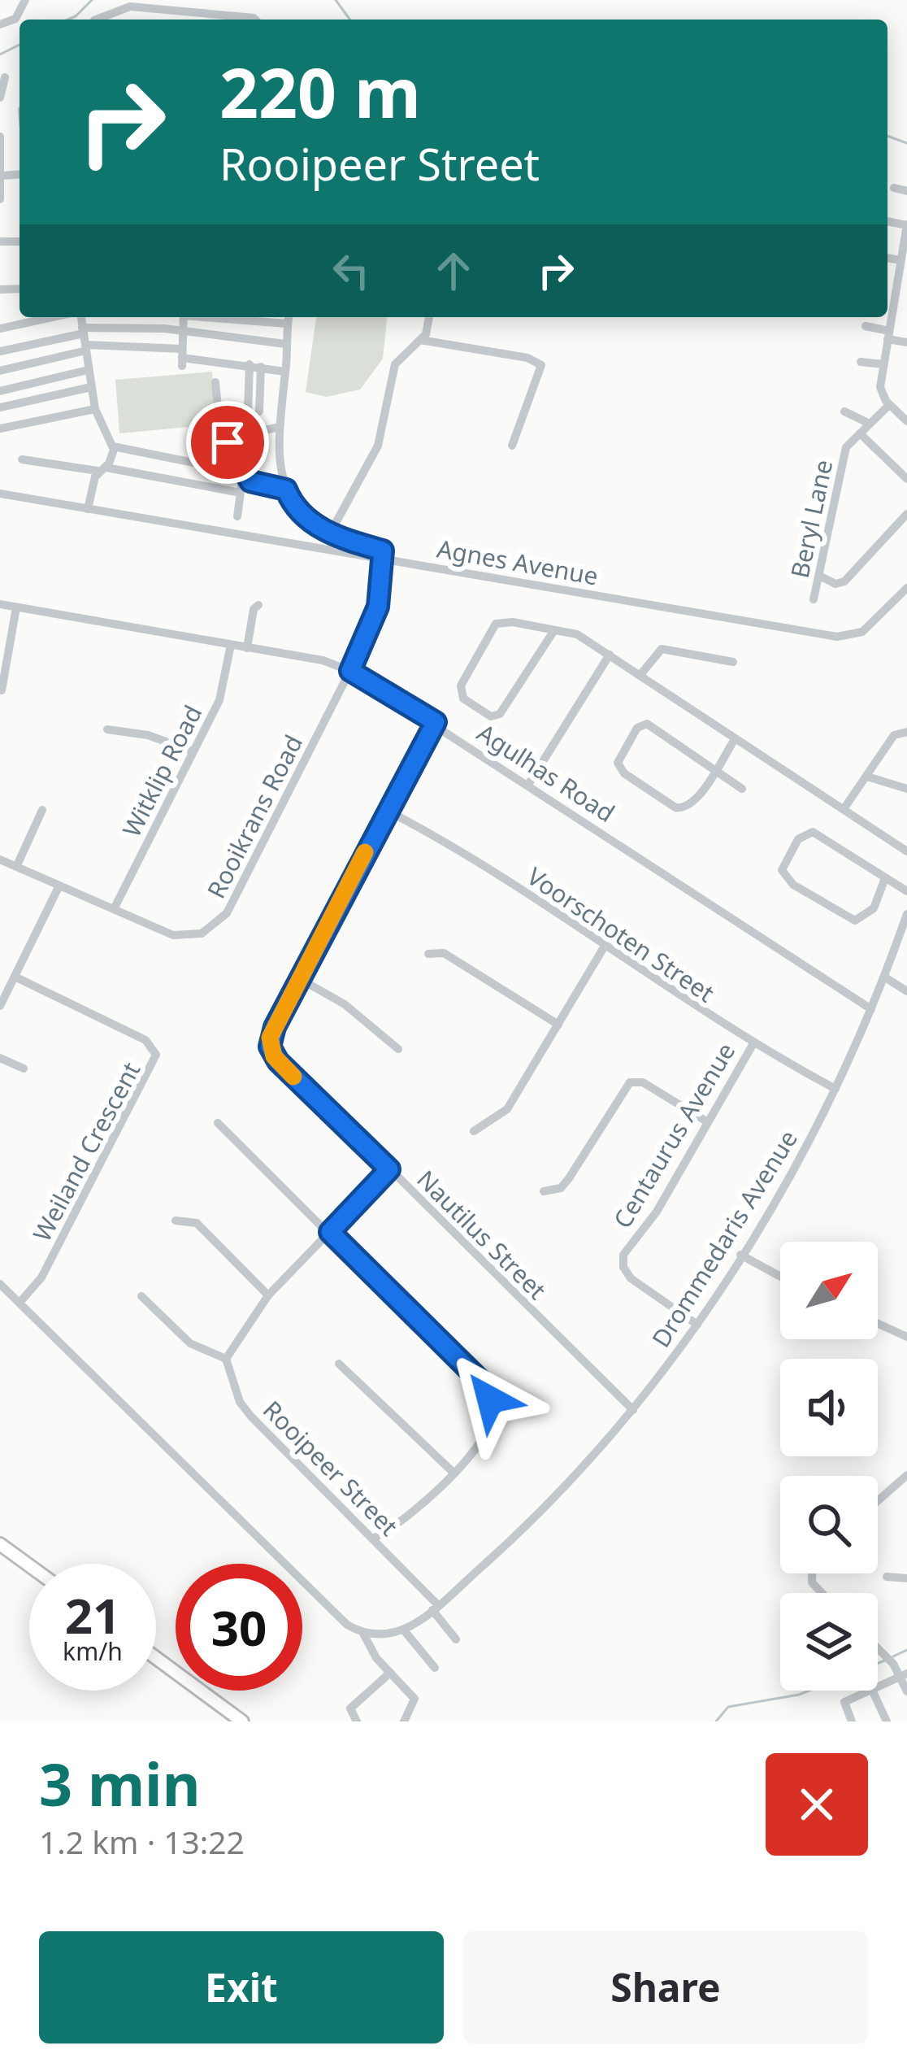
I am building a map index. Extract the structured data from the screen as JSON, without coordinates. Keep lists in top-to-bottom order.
{
  "streets": {
    "street": [
      "Beryl Lane",
      "Agnes Avenue",
      "Witklip Road",
      "Agulhas Road",
      "Rooikrans Road",
      "Voorschoten Street",
      "Centaurus Avenue",
      "Weiland Crescent",
      "Nautilus Street",
      "Drommedaris Avenue",
      "Rooipeer Street"
    ]
  },
  "crossings": [
    ["Agnes Avenue", "Rooikrans Road"],
    ["Witklip Road", "Agulhas Road"],
    ["Witklip Road", "Rooikrans Road"],
    ["Agulhas Road", "Rooikrans Road"],
    ["Agulhas Road", "Drommedaris Avenue"],
    ["Voorschoten Street", "Centaurus Avenue"],
    ["Voorschoten Street", "Drommedaris Avenue"],
    ["Centaurus Avenue", "Drommedaris Avenue"],
    ["Nautilus Street", "Drommedaris Avenue"],
    ["Drommedaris Avenue", "Rooipeer Street"]
  ],
  "north": "top right",
  "page": {
    "turn": ["220 m", "Rooipeer Street"],
    "speed": "21 km/h",
    "limit": "30",
    "heading": ["3 min", "1.2 km · 13:22"],
    "buttons": ["Exit", "Share"]
  }
}
